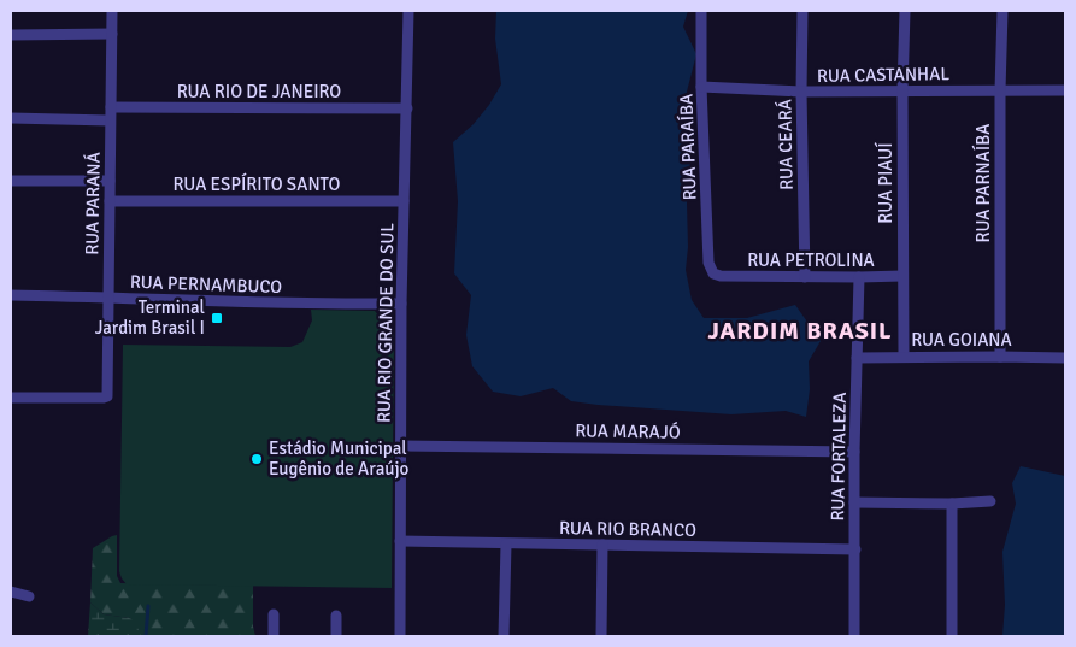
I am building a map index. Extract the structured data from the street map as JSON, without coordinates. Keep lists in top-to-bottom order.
{
  "streets": {
    "street": [
      "RUA CASTANHAL",
      "RUA RIO DE JANEIRO",
      "RUA CEARÁ",
      "RUA PARAÍBA",
      "RUA PIAUÍ",
      "RUA PARNAÍBA",
      "RUA ESPÍRITO SANTO",
      "RUA PARANÁ",
      "RUA PETROLINA",
      "RUA PERNAMBUCO",
      "RUA RIO GRANDE DO SUL",
      "RUA GOIANA",
      "RUA MARAJÓ",
      "RUA FORTALEZA",
      "RUA RIO BRANCO"
    ]
  },
  "crossings": [
    ["RUA CASTANHAL", "RUA CEARÁ"],
    ["RUA CASTANHAL", "RUA PARAÍBA"],
    ["RUA CASTANHAL", "RUA PIAUÍ"],
    ["RUA CASTANHAL", "RUA PARNAÍBA"],
    ["RUA RIO DE JANEIRO", "RUA PARANÁ"],
    ["RUA RIO DE JANEIRO", "RUA RIO GRANDE DO SUL"],
    ["RUA CEARÁ", "RUA PETROLINA"],
    ["RUA PARAÍBA", "RUA PETROLINA"],
    ["RUA PIAUÍ", "RUA PETROLINA"],
    ["RUA PIAUÍ", "RUA GOIANA"],
    ["RUA PARNAÍBA", "RUA GOIANA"],
    ["RUA ESPÍRITO SANTO", "RUA PARANÁ"],
    ["RUA ESPÍRITO SANTO", "RUA RIO GRANDE DO SUL"],
    ["RUA PARANÁ", "RUA PERNAMBUCO"],
    ["RUA PETROLINA", "RUA FORTALEZA"],
    ["RUA PERNAMBUCO", "RUA RIO GRANDE DO SUL"],
    ["RUA RIO GRANDE DO SUL", "RUA MARAJÓ"],
    ["RUA RIO GRANDE DO SUL", "RUA RIO BRANCO"],
    ["RUA GOIANA", "RUA FORTALEZA"],
    ["RUA MARAJÓ", "RUA FORTALEZA"],
    ["RUA FORTALEZA", "RUA RIO BRANCO"]
  ],
  "districts": ["JARDIM BRASIL"],
  "places": {
    "transit": ["Terminal Jardim Brasil I"],
    "other": ["Estádio Municipal Eugênio de Araújo"]
  }
}
